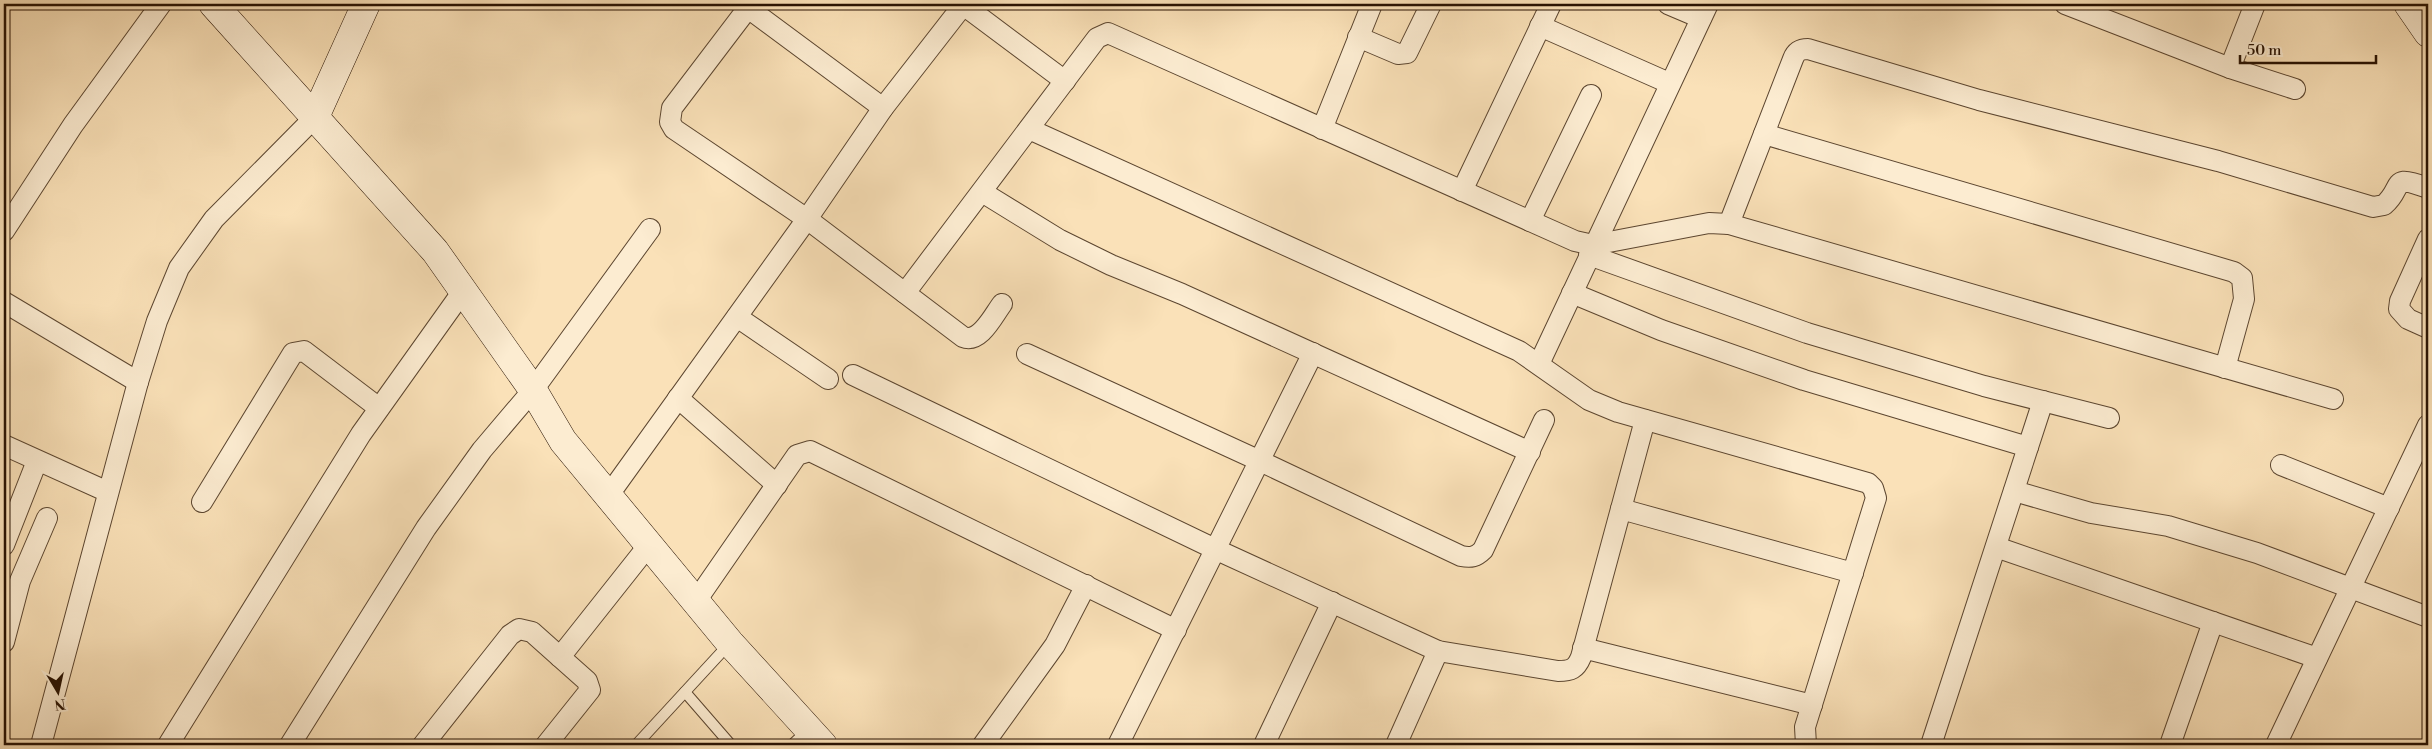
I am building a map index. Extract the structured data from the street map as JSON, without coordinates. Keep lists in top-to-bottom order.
{
  "scale_bar": "50 m",
  "north": "bottom"
}
